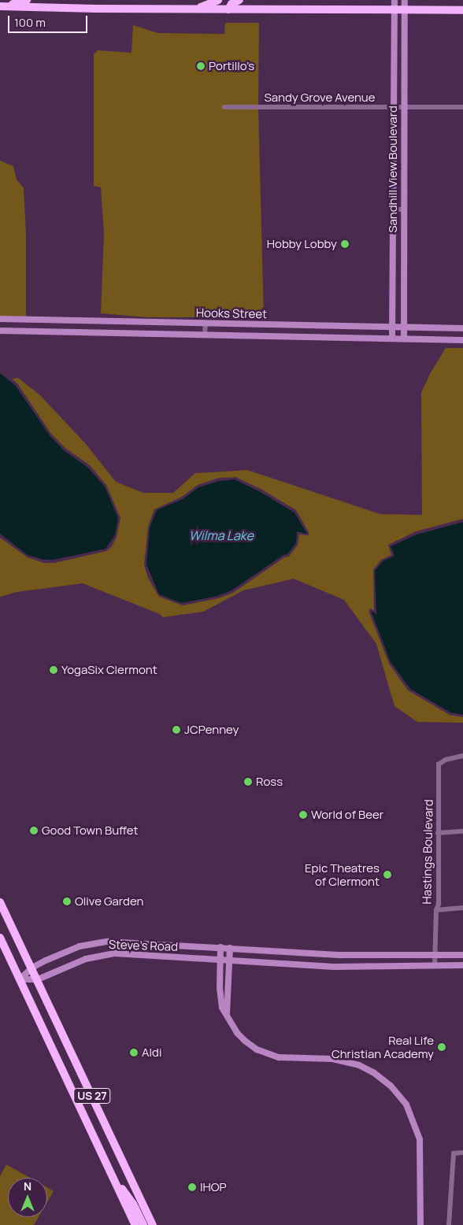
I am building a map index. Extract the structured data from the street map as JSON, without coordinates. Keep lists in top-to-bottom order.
{
  "streets": {
    "highway": ["US 27"],
    "street": [
      "Sandy Grove Avenue",
      "Sandhill View Boulevard",
      "Hooks Street",
      "Hastings Boulevard",
      "Steve's Road"
    ]
  },
  "crossings": [
    ["Sandy Grove Avenue", "Sandhill View Boulevard"],
    ["Sandhill View Boulevard", "Hooks Street"],
    ["Hastings Boulevard", "Steve's Road"],
    ["Steve's Road", "US 27"]
  ],
  "water": ["Wilma Lake"],
  "places": [
    "Portillo's",
    "Hobby Lobby",
    "YogaSix Clermont",
    "JCPenney",
    "Ross",
    "World of Beer",
    "Good Town Buffet",
    "Epic Theatres of Clermont",
    "Olive Garden",
    "Real Life Christian Academy",
    "Aldi",
    "IHOP"
  ],
  "scale_bar": "100 m",
  "north": "top"
}
